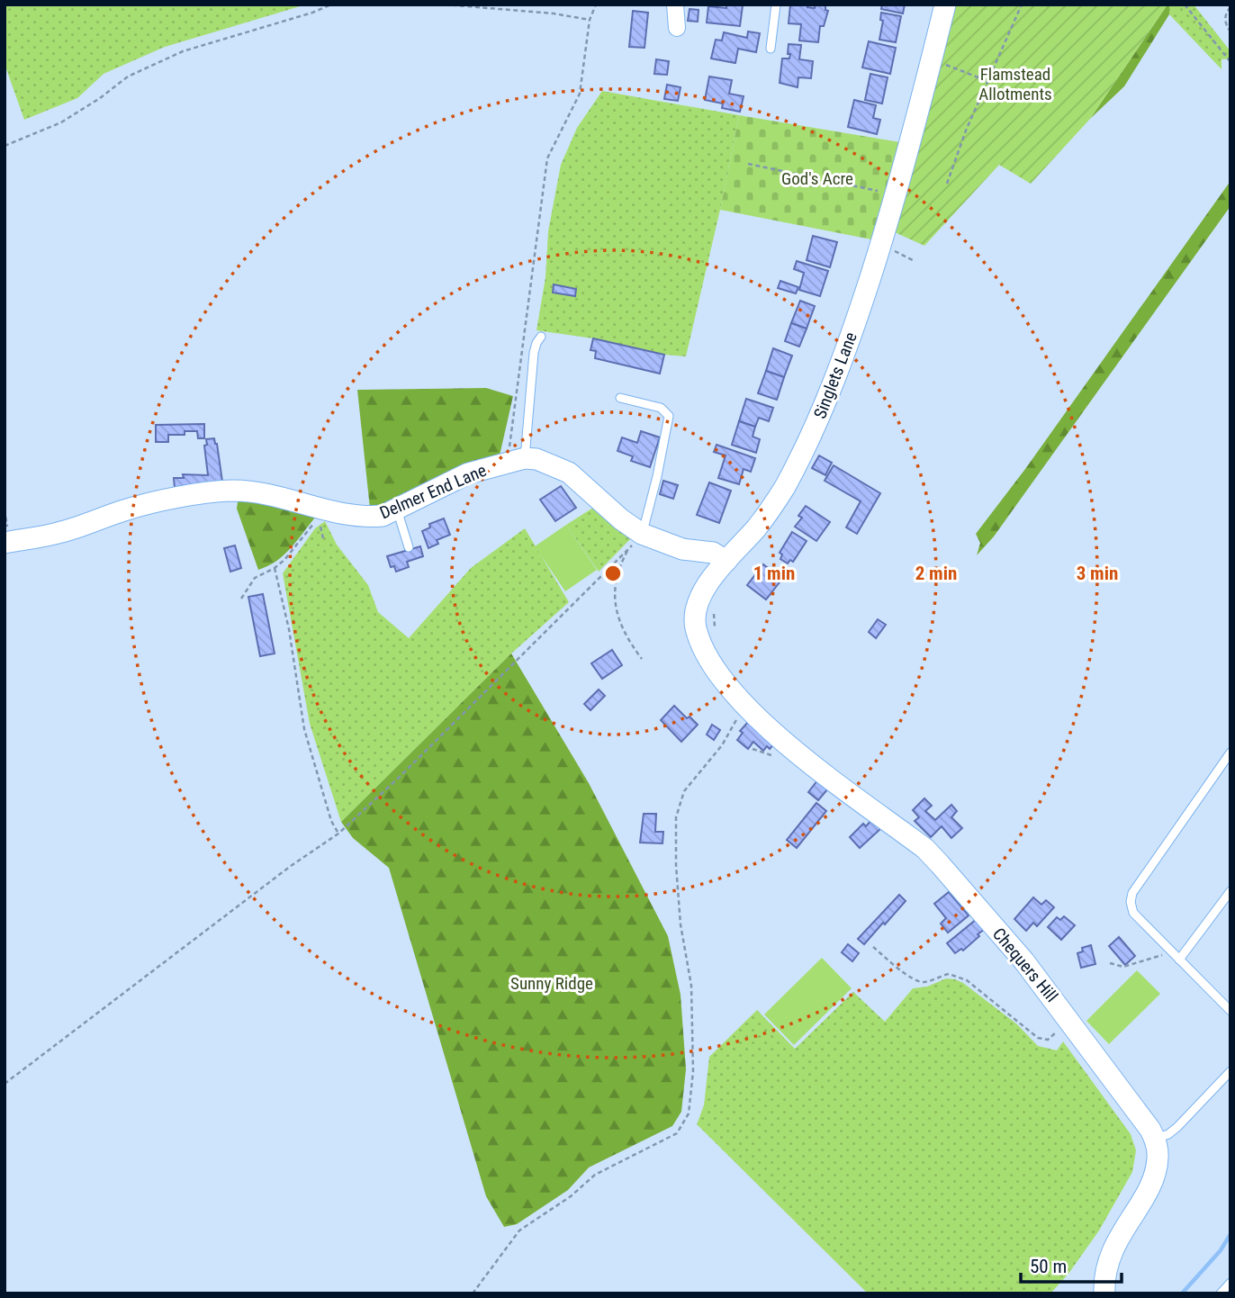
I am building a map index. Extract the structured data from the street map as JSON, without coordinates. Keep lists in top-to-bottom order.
{
  "streets": {
    "street": ["Singlets Lane", "Delmer End Lane", "Chequers Hill"]
  },
  "crossings": [
    ["Singlets Lane", "Delmer End Lane"],
    ["Singlets Lane", "Chequers Hill"]
  ],
  "parks": ["Flamstead Allotments", "God's Acre", "Sunny Ridge"],
  "scale_bar": "50 m",
  "rings": ["1 min", "2 min", "3 min"]
}
